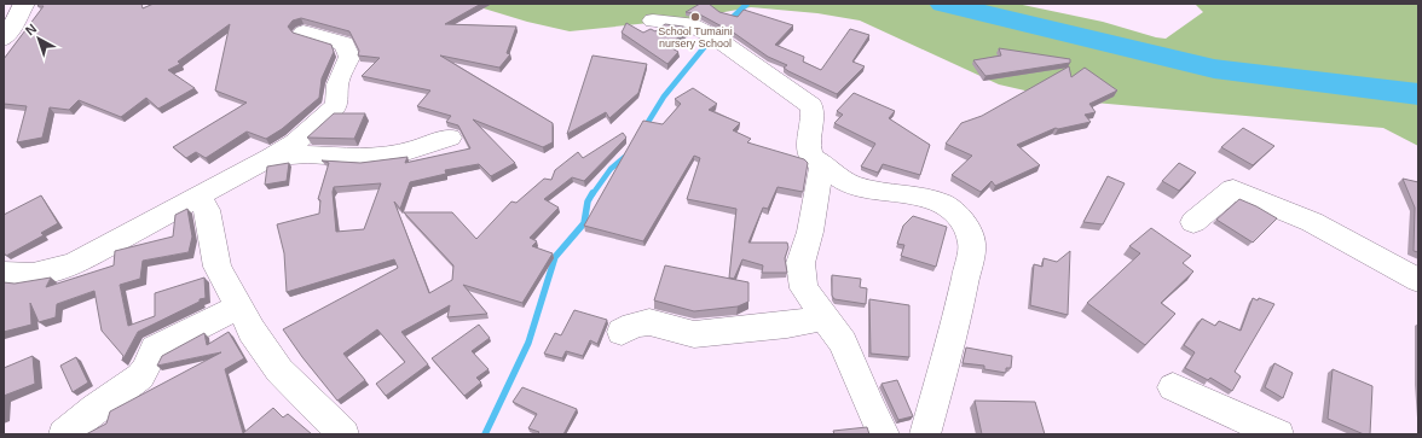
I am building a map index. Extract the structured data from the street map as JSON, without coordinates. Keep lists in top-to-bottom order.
{
  "places": ["School Tumaini nursery School"],
  "north": "top left"
}
